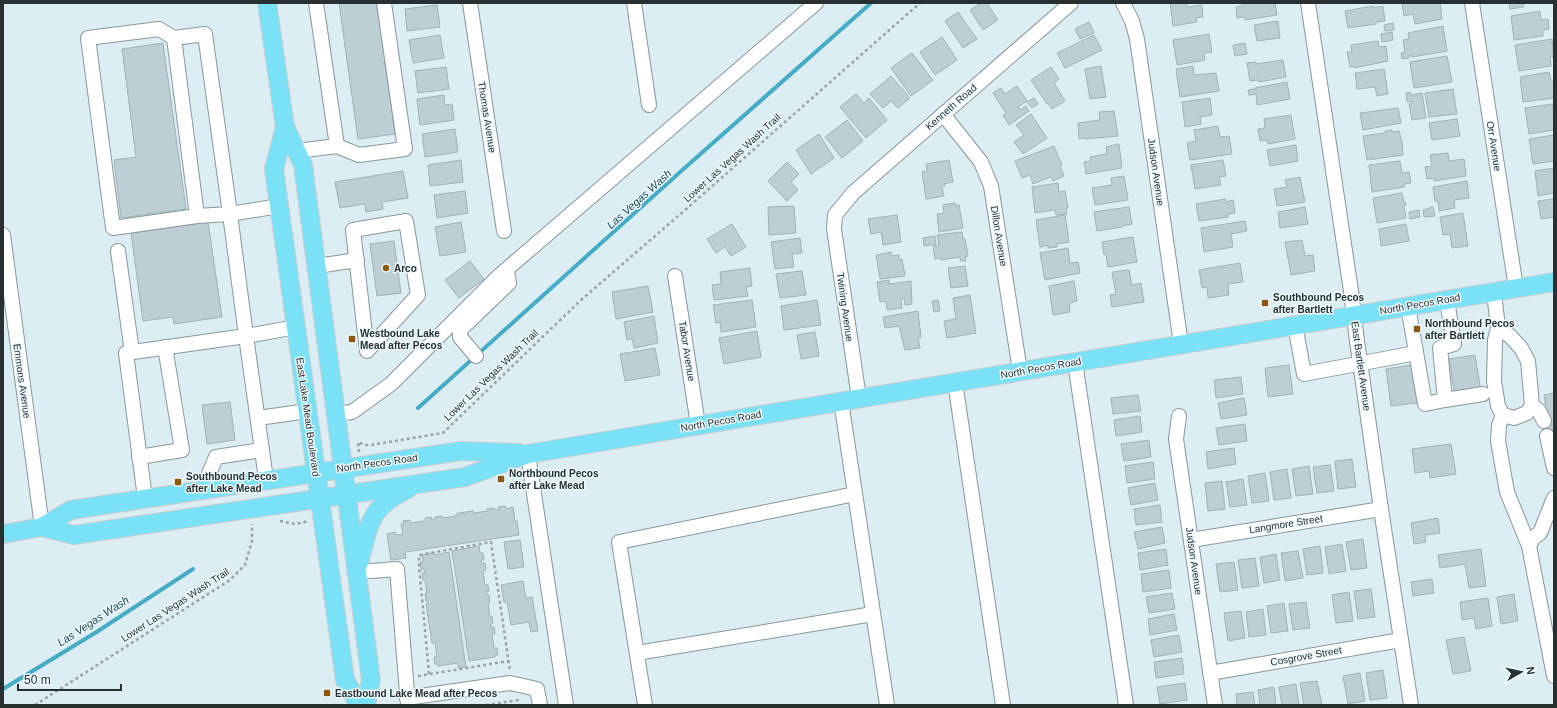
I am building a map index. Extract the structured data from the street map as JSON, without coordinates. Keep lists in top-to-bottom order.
{
  "streets": {
    "main road": ["North Pecos Road", "East Lake Mead Boulevard"],
    "street": [
      "Kenneth Road",
      "Thomas Avenue",
      "Orr Avenue",
      "Judson Avenue",
      "Dillon Avenue",
      "Twining Avenue",
      "Tabor Avenue",
      "East Bartlett Avenue",
      "Emmons Avenue",
      "Langmore Street",
      "Cosgrove Street"
    ],
    "path": ["Lower Las Vegas Wash Trail"]
  },
  "crossings": [
    ["Kenneth Road", "Dillon Avenue"],
    ["Kenneth Road", "Twining Avenue"],
    ["Orr Avenue", "North Pecos Road"],
    ["Lower Las Vegas Wash Trail", "North Pecos Road"],
    ["Judson Avenue", "North Pecos Road"],
    ["Judson Avenue", "Langmore Street"],
    ["Judson Avenue", "Cosgrove Street"],
    ["Dillon Avenue", "North Pecos Road"],
    ["North Pecos Road", "Twining Avenue"],
    ["North Pecos Road", "Tabor Avenue"],
    ["North Pecos Road", "East Bartlett Avenue"],
    ["North Pecos Road", "Emmons Avenue"],
    ["North Pecos Road", "East Lake Mead Boulevard"],
    ["East Bartlett Avenue", "Langmore Street"],
    ["East Bartlett Avenue", "Cosgrove Street"]
  ],
  "water": ["Las Vegas Wash"],
  "places": {
    "other": ["Arco"],
    "transit": [
      "Southbound Pecos after Bartlett",
      "Northbound Pecos after Bartlett",
      "Westbound Lake Mead after Pecos",
      "Northbound Pecos after Lake Mead",
      "Southbound Pecos after Lake Mead",
      "Eastbound Lake Mead after Pecos"
    ]
  },
  "scale_bar": "50 m",
  "north": "right"
}
